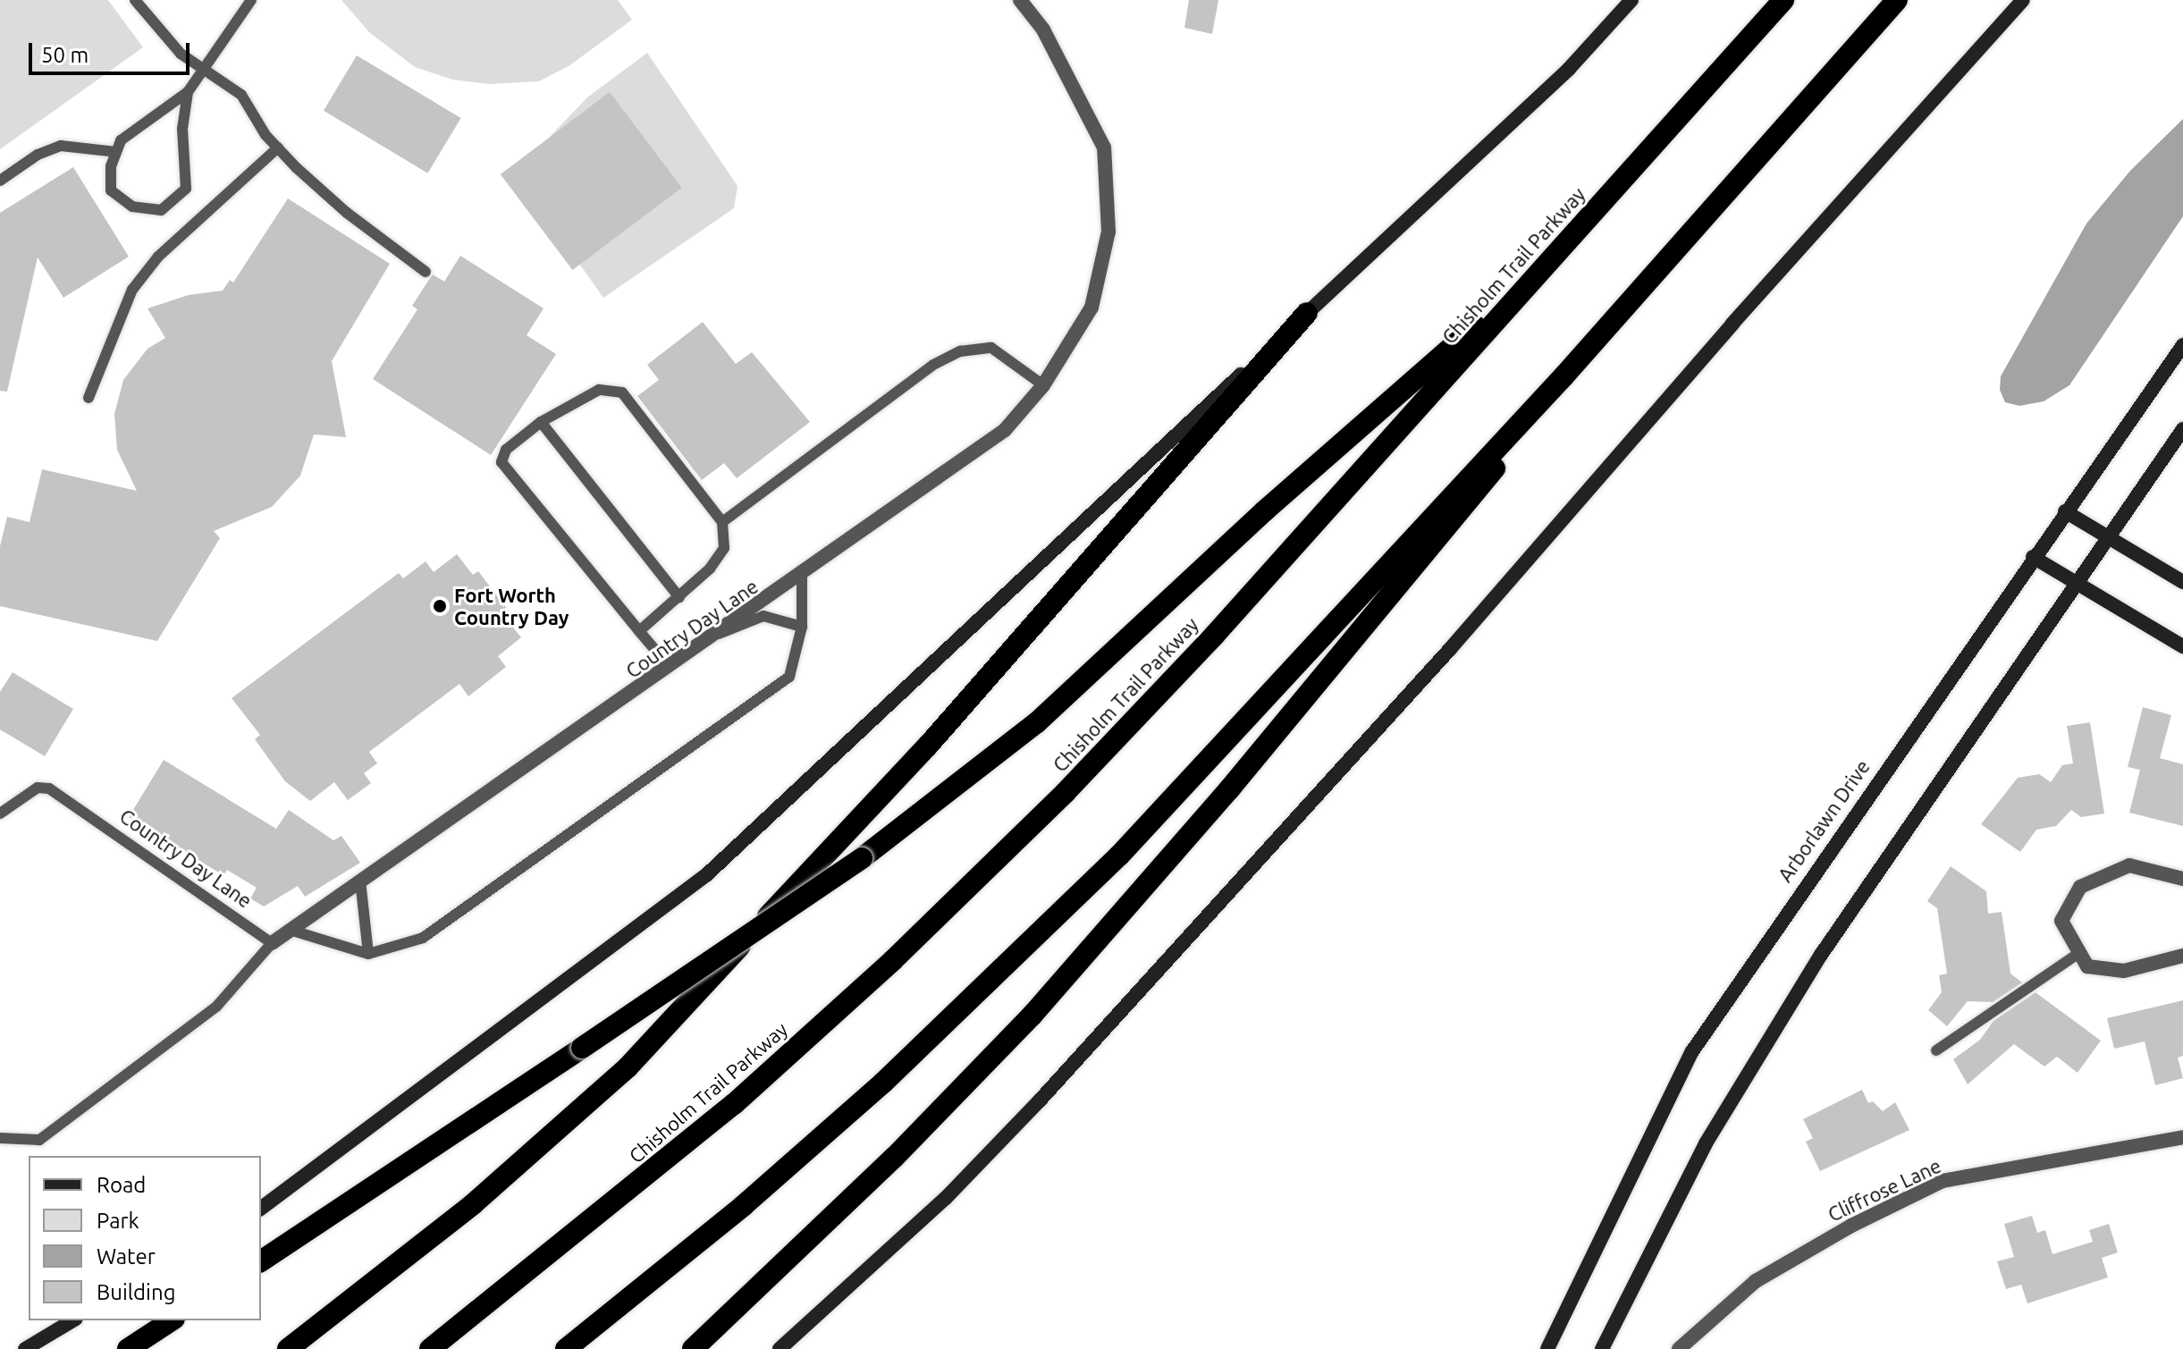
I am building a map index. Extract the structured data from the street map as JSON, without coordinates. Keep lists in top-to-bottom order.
{
  "streets": {
    "highway": ["Chisholm Trail Parkway"],
    "main road": ["Arborlawn Drive"],
    "street": ["Country Day Lane", "Cliffrose Lane"]
  },
  "places": ["Fort Worth Country Day"],
  "legend": [
    "Road",
    "Park",
    "Water",
    "Building"
  ],
  "scale_bar": "50 m"
}
